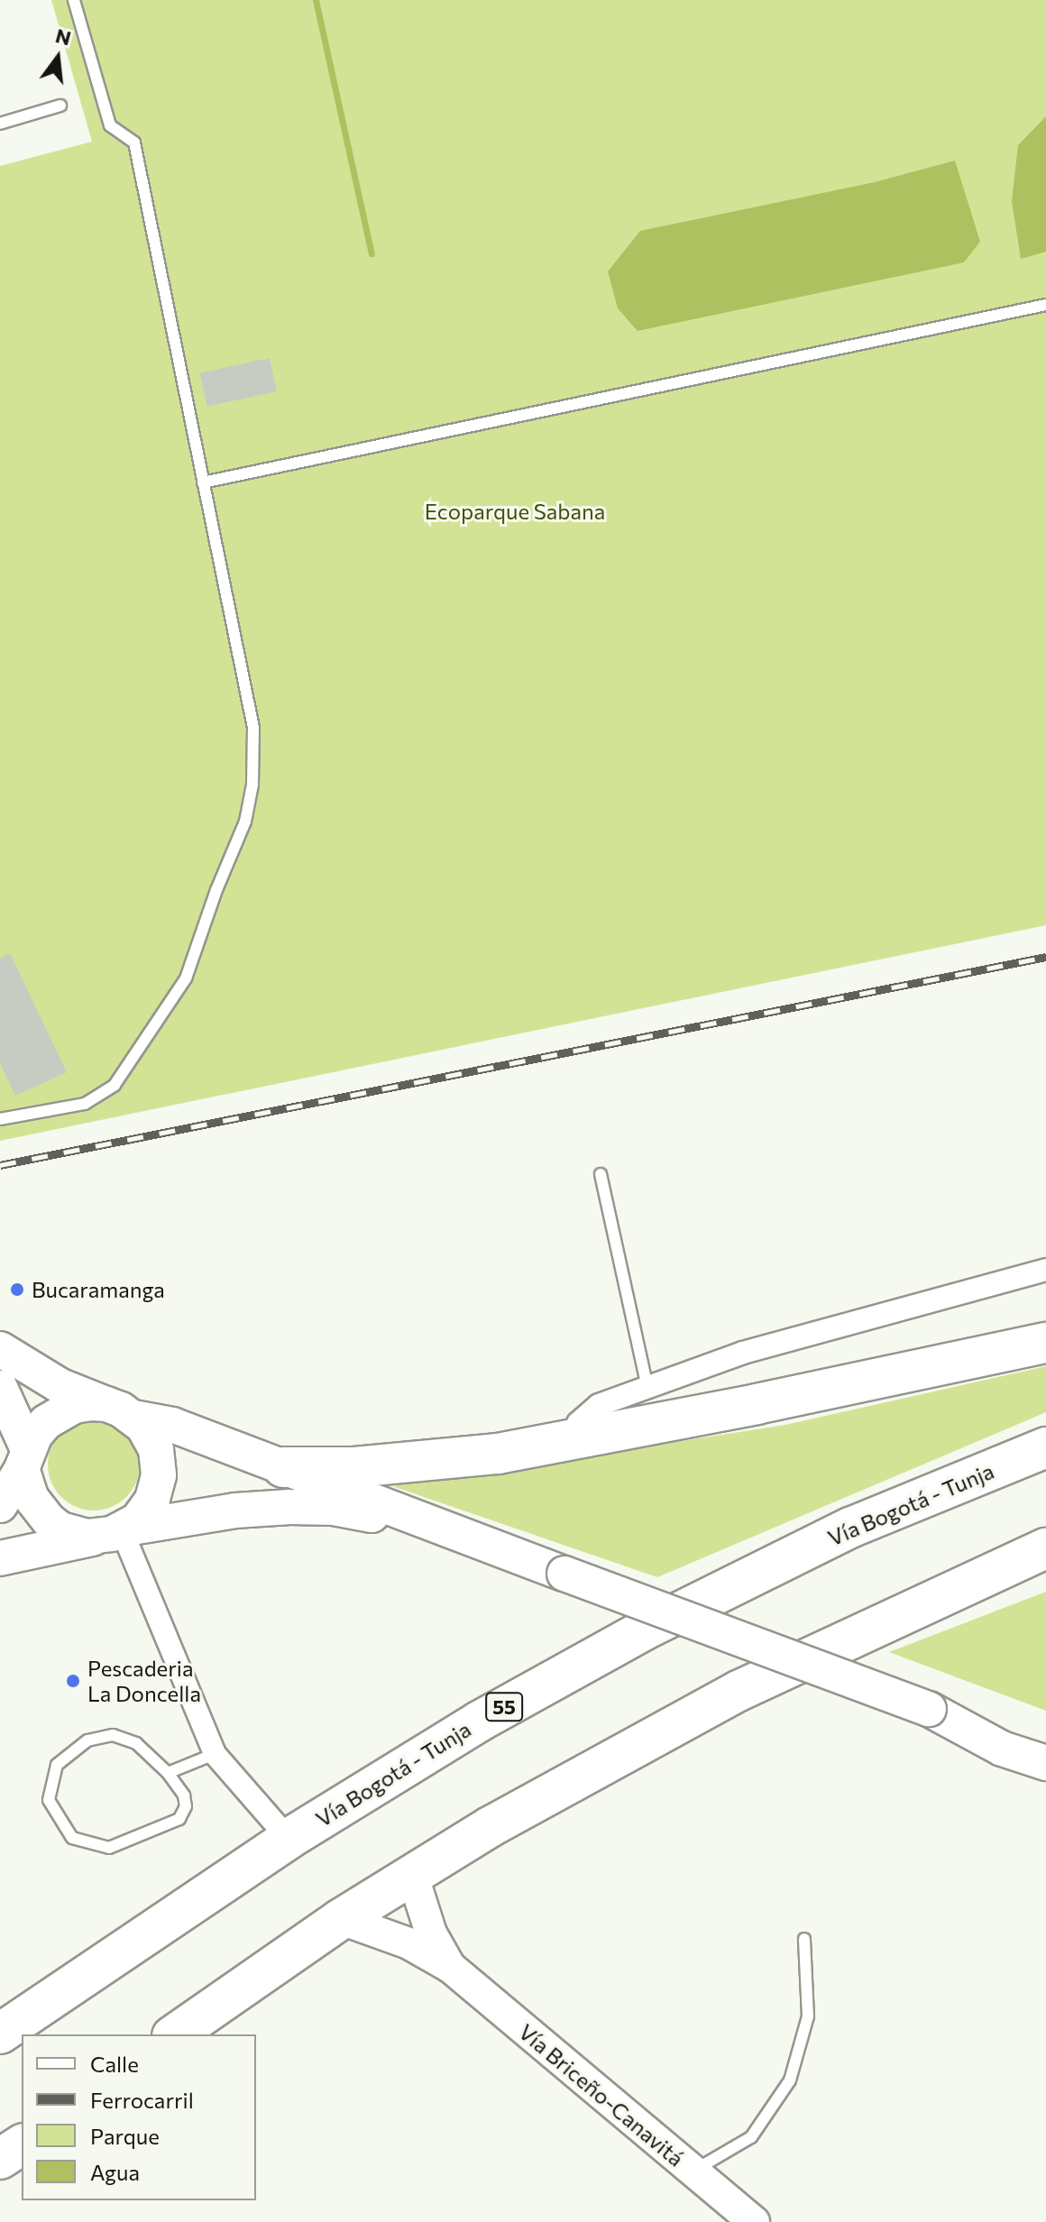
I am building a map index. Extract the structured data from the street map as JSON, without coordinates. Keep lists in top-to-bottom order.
{
  "streets": {
    "highway": ["Vía Bogotá - Tunja", "55"],
    "main road": ["Vía Briceño-Canavitá"]
  },
  "parks": ["Ecoparque Sabana"],
  "places": ["Bucaramanga", "Pescaderia La Doncella"],
  "legend": [
    "Calle",
    "Ferrocarril",
    "Parque",
    "Agua"
  ],
  "north": "top"
}
